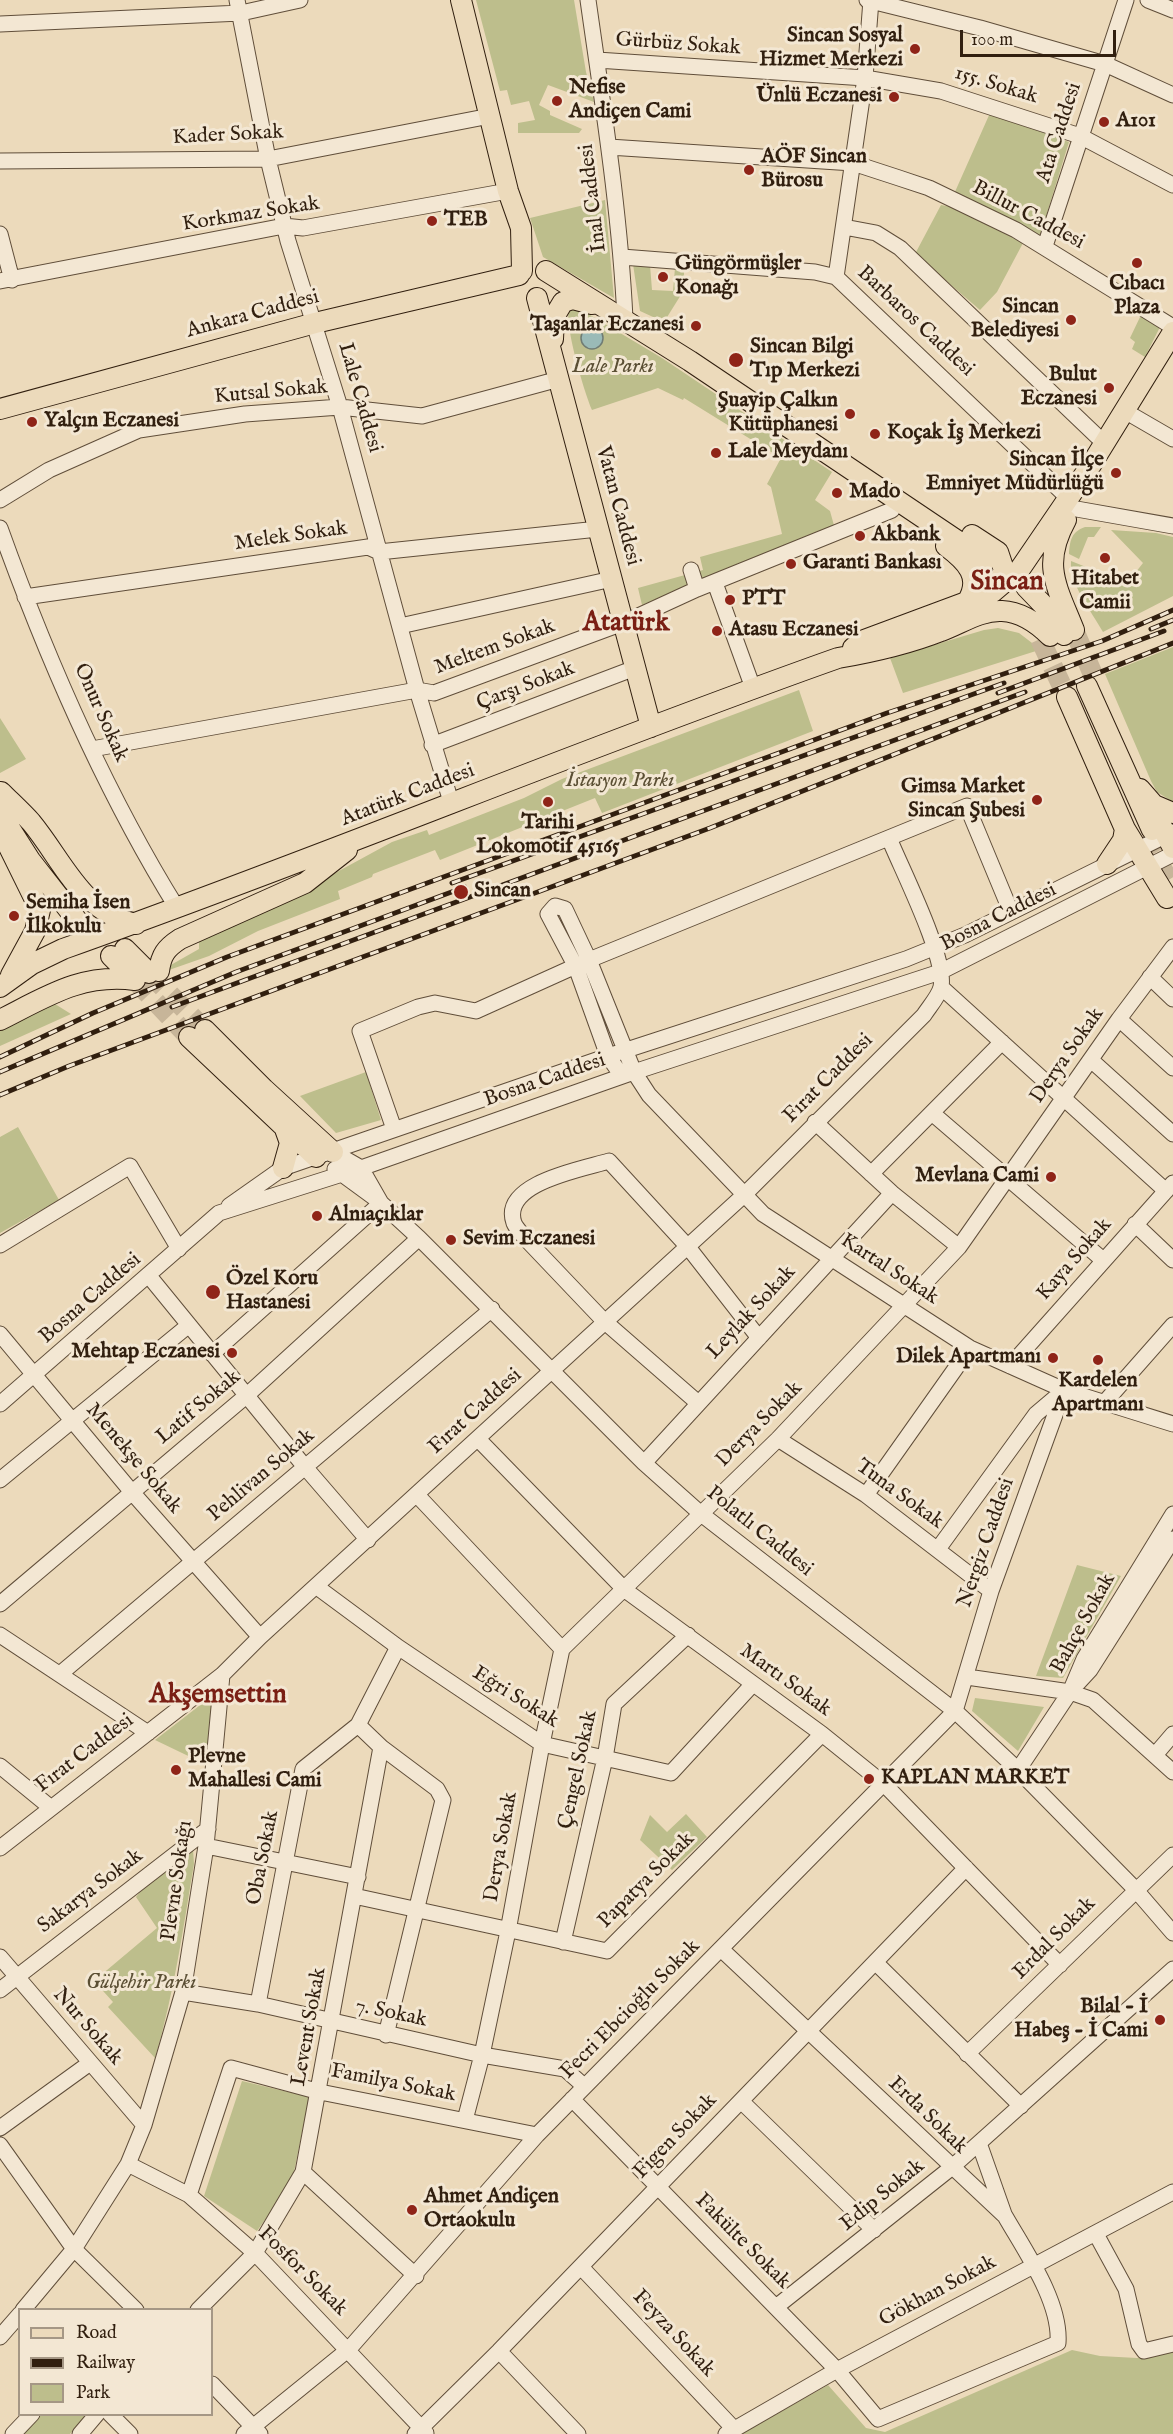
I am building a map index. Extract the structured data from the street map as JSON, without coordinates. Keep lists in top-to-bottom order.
{
  "streets": {
    "main road": ["Ankara Caddesi", "Vatan Caddesi", "Atatürk Caddesi"],
    "street": [
      "Gürbüz Sokak",
      "155. Sokak",
      "Ata Caddesi",
      "Kader Sokak",
      "İnal Caddesi",
      "Korkmaz Sokak",
      "Billur Caddesi",
      "Barbaros Caddesi",
      "Kutsal Sokak",
      "Lale Caddesi",
      "Melek Sokak",
      "Meltem Sokak",
      "Çarşı Sokak",
      "Onur Sokak",
      "Bosna Caddesi",
      "Derya Sokak",
      "Fırat Caddesi",
      "Kaya Sokak",
      "Kartal Sokak",
      "Leylak Sokak",
      "Latif Sokak",
      "Menekşe Sokak",
      "Pehlivan Sokak",
      "Tuna Sokak",
      "Polatlı Caddesi",
      "Nergiz Caddesi",
      "Bahçe Sokak",
      "Martı Sokak",
      "Eğri Sokak",
      "Çengel Sokak",
      "Oba Sokak",
      "Plevne Sokağı",
      "Papatya Sokak",
      "Sakarya Sokak",
      "Erdal Sokak",
      "Fecri Ebcioğlu Sokak",
      "7. Sokak",
      "Nur Sokak",
      "Levent Sokak",
      "Familya Sokak",
      "Erda Sokak",
      "Figen Sokak",
      "Edip Sokak",
      "Fakülte Sokak",
      "Fosfor Sokak",
      "Gökhan Sokak",
      "Feyza Sokak"
    ]
  },
  "crossings": [
    ["Gürbüz Sokak", "155. Sokak"],
    ["Gürbüz Sokak", "İnal Caddesi"],
    ["Gürbüz Sokak", "Barbaros Caddesi"],
    ["155. Sokak", "Ata Caddesi"],
    ["155. Sokak", "Barbaros Caddesi"],
    ["Ata Caddesi", "Billur Caddesi"],
    ["Kader Sokak", "Lale Caddesi"],
    ["İnal Caddesi", "Billur Caddesi"],
    ["Korkmaz Sokak", "Lale Caddesi"],
    ["Billur Caddesi", "Barbaros Caddesi"],
    ["Ankara Caddesi", "Lale Caddesi"],
    ["Kutsal Sokak", "Lale Caddesi"],
    ["Kutsal Sokak", "Vatan Caddesi"],
    ["Lale Caddesi", "Melek Sokak"],
    ["Lale Caddesi", "Meltem Sokak"],
    ["Lale Caddesi", "Çarşı Sokak"],
    ["Lale Caddesi", "Atatürk Caddesi"],
    ["Vatan Caddesi", "Melek Sokak"],
    ["Vatan Caddesi", "Meltem Sokak"],
    ["Vatan Caddesi", "Çarşı Sokak"],
    ["Vatan Caddesi", "Atatürk Caddesi"],
    ["Melek Sokak", "Onur Sokak"],
    ["Meltem Sokak", "Onur Sokak"],
    ["Onur Sokak", "Atatürk Caddesi"],
    ["Bosna Caddesi", "Kartal Sokak"],
    ["Bosna Caddesi", "Menekşe Sokak"],
    ["Bosna Caddesi", "Polatlı Caddesi"],
    ["Derya Sokak", "Kartal Sokak"],
    ["Derya Sokak", "Tuna Sokak"],
    ["Derya Sokak", "Polatlı Caddesi"],
    ["Derya Sokak", "Martı Sokak"],
    ["Derya Sokak", "Eğri Sokak"],
    ["Derya Sokak", "Papatya Sokak"],
    ["Derya Sokak", "7. Sokak"],
    ["Derya Sokak", "Familya Sokak"],
    ["Fırat Caddesi", "Kartal Sokak"],
    ["Fırat Caddesi", "Menekşe Sokak"],
    ["Fırat Caddesi", "Polatlı Caddesi"],
    ["Fırat Caddesi", "Martı Sokak"],
    ["Fırat Caddesi", "Eğri Sokak"],
    ["Fırat Caddesi", "Plevne Sokağı"],
    ["Kaya Sokak", "Kartal Sokak"],
    ["Kartal Sokak", "Leylak Sokak"],
    ["Kartal Sokak", "Nergiz Caddesi"],
    ["Leylak Sokak", "Polatlı Caddesi"],
    ["Latif Sokak", "Menekşe Sokak"],
    ["Latif Sokak", "Polatlı Caddesi"],
    ["Menekşe Sokak", "Pehlivan Sokak"],
    ["Pehlivan Sokak", "Polatlı Caddesi"],
    ["Tuna Sokak", "Nergiz Caddesi"],
    ["Polatlı Caddesi", "Nergiz Caddesi"],
    ["Polatlı Caddesi", "Erdal Sokak"],
    ["Polatlı Caddesi", "Fecri Ebcioğlu Sokak"],
    ["Nergiz Caddesi", "Fecri Ebcioğlu Sokak"],
    ["Martı Sokak", "Eğri Sokak"],
    ["Martı Sokak", "Çengel Sokak"],
    ["Martı Sokak", "Papatya Sokak"],
    ["Martı Sokak", "Erdal Sokak"],
    ["Martı Sokak", "Fecri Ebcioğlu Sokak"],
    ["Martı Sokak", "Figen Sokak"],
    ["Eğri Sokak", "Çengel Sokak"],
    ["Eğri Sokak", "Oba Sokak"],
    ["Çengel Sokak", "Papatya Sokak"],
    ["Oba Sokak", "7. Sokak"],
    ["Plevne Sokağı", "Sakarya Sokak"],
    ["Plevne Sokağı", "7. Sokak"],
    ["Plevne Sokağı", "Nur Sokak"],
    ["Plevne Sokağı", "Fosfor Sokak"],
    ["Papatya Sokak", "Levent Sokak"],
    ["Sakarya Sokak", "Nur Sokak"],
    ["Fecri Ebcioğlu Sokak", "7. Sokak"],
    ["Fecri Ebcioğlu Sokak", "Familya Sokak"],
    ["Fecri Ebcioğlu Sokak", "Erda Sokak"],
    ["Fecri Ebcioğlu Sokak", "Fakülte Sokak"],
    ["Fecri Ebcioğlu Sokak", "Fosfor Sokak"],
    ["7. Sokak", "Levent Sokak"],
    ["Levent Sokak", "Familya Sokak"],
    ["Levent Sokak", "Fosfor Sokak"],
    ["Familya Sokak", "Fosfor Sokak"],
    ["Erda Sokak", "Figen Sokak"],
    ["Erda Sokak", "Edip Sokak"],
    ["Erda Sokak", "Fakülte Sokak"],
    ["Erda Sokak", "Gökhan Sokak"],
    ["Figen Sokak", "Fakülte Sokak"],
    ["Figen Sokak", "Fosfor Sokak"],
    ["Figen Sokak", "Feyza Sokak"],
    ["Edip Sokak", "Fakülte Sokak"],
    ["Fakülte Sokak", "Gökhan Sokak"],
    ["Gökhan Sokak", "Feyza Sokak"]
  ],
  "districts": ["Sincan", "Atatürk", "Akşemsettin"],
  "parks": ["Lale Parkı", "İstasyon Parkı", "Gülşehir Parkı"],
  "places": [
    "Sincan Sosyal Hizmet Merkezi",
    "Ünlü Eczanesi",
    "Nefise Andiçen Cami",
    "A101",
    "AÖF Sincan Bürosu",
    "TEB",
    "Cıbacı Plaza",
    "Güngörmüşler Konağı",
    "Sincan Belediyesi",
    "Taşanlar Eczanesi",
    "Sincan Bilgi Tıp Merkezi",
    "Bulut Eczanesi",
    "Şuayip Çalkın Kütüphanesi",
    "Yalçın Eczanesi",
    "Koçak İş Merkezi",
    "Lale Meydanı",
    "Sincan İlçe Emniyet Müdürlüğü",
    "Mado",
    "Akbank",
    "Hitabet Camii",
    "Garanti Bankası",
    "PTT",
    "Atasu Eczanesi",
    "Gimsa Market Sincan Şubesi",
    "Tarihi Lokomotif 45165",
    "Sincan",
    "Semiha İsen İlkokulu",
    "Mevlana Cami",
    "Alnıaçıklar",
    "Sevim Eczanesi",
    "Özel Koru Hastanesi",
    "Mehtap Eczanesi",
    "Dilek Apartmanı",
    "Kardelen Apartmanı",
    "Plevne Mahallesi Cami",
    "KAPLAN MARKET",
    "Bilal - İ Habeş - İ Cami",
    "Ahmet Andiçen Ortaokulu"
  ],
  "legend": ["Road", "Railway", "Park"],
  "scale_bar": "100 m"
}
